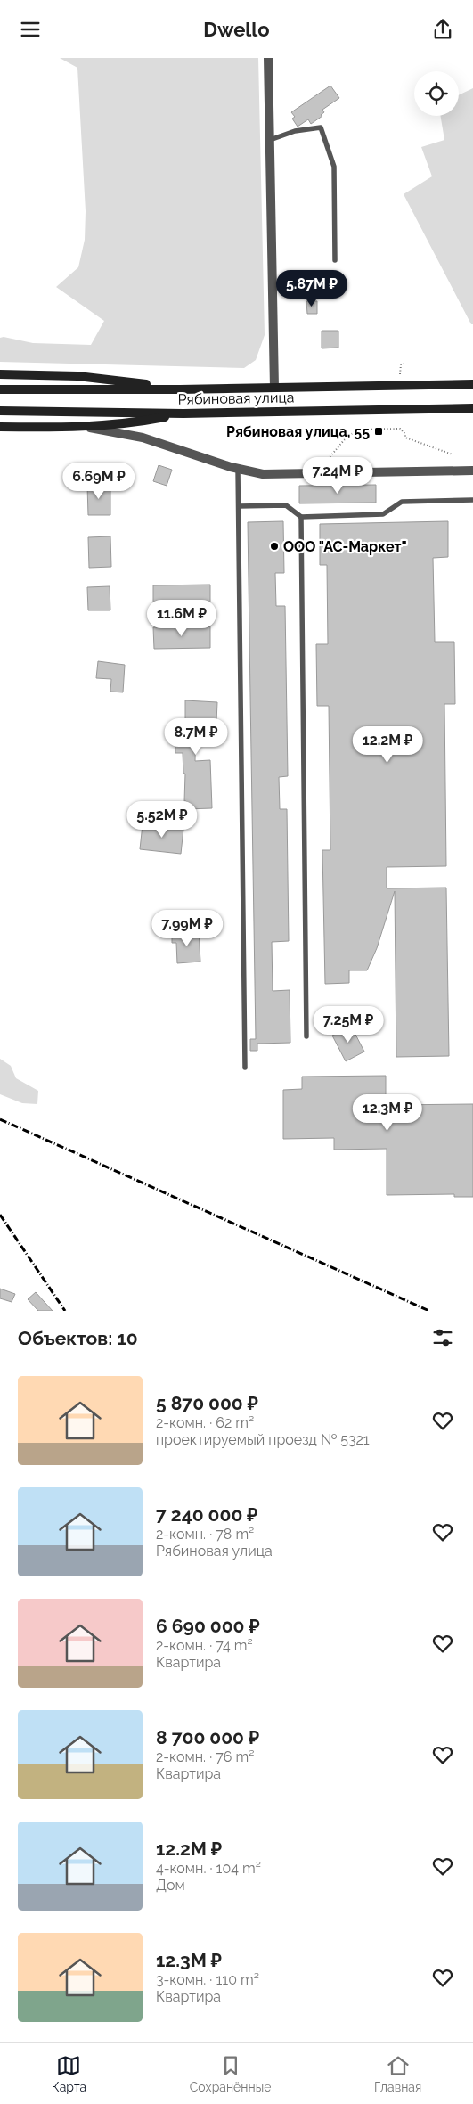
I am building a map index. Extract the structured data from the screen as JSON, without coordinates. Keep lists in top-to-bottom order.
{
  "streets": {
    "main road": ["Рябиновая улица"]
  },
  "places": {
    "transit": ["Рябиновая улица, 55"],
    "other": ["ООО \"АС-Маркет\""]
  },
  "page": {
    "header": "Dwello",
    "price": [
      "5.87M ₽",
      "7.24M ₽",
      "6.69M ₽",
      "11.6M ₽",
      "8.7M ₽",
      "12.2M ₽",
      "5.52M ₽",
      "7.99M ₽",
      "7.25M ₽",
      "12.3M ₽"
    ],
    "heading": "Объектов: 10",
    "list": [
      {
        "name": "5 870 000 ₽",
        "note": "2-комн. · 62 m² · проектируемый проезд № 5321"
      },
      {
        "name": "7 240 000 ₽",
        "note": "2-комн. · 78 m² · Рябиновая улица"
      },
      {
        "name": "6 690 000 ₽",
        "note": "2-комн. · 74 m² · Квартира"
      },
      {
        "name": "8 700 000 ₽",
        "note": "2-комн. · 76 m² · Квартира"
      },
      {
        "name": "12.2M ₽",
        "note": "4-комн. · 104 m² · Дом"
      },
      {
        "name": "12.3M ₽",
        "note": "3-комн. · 110 m² · Квартира"
      }
    ],
    "tabs": ["Карта", "Сохранённые", "Главная"]
  }
}
